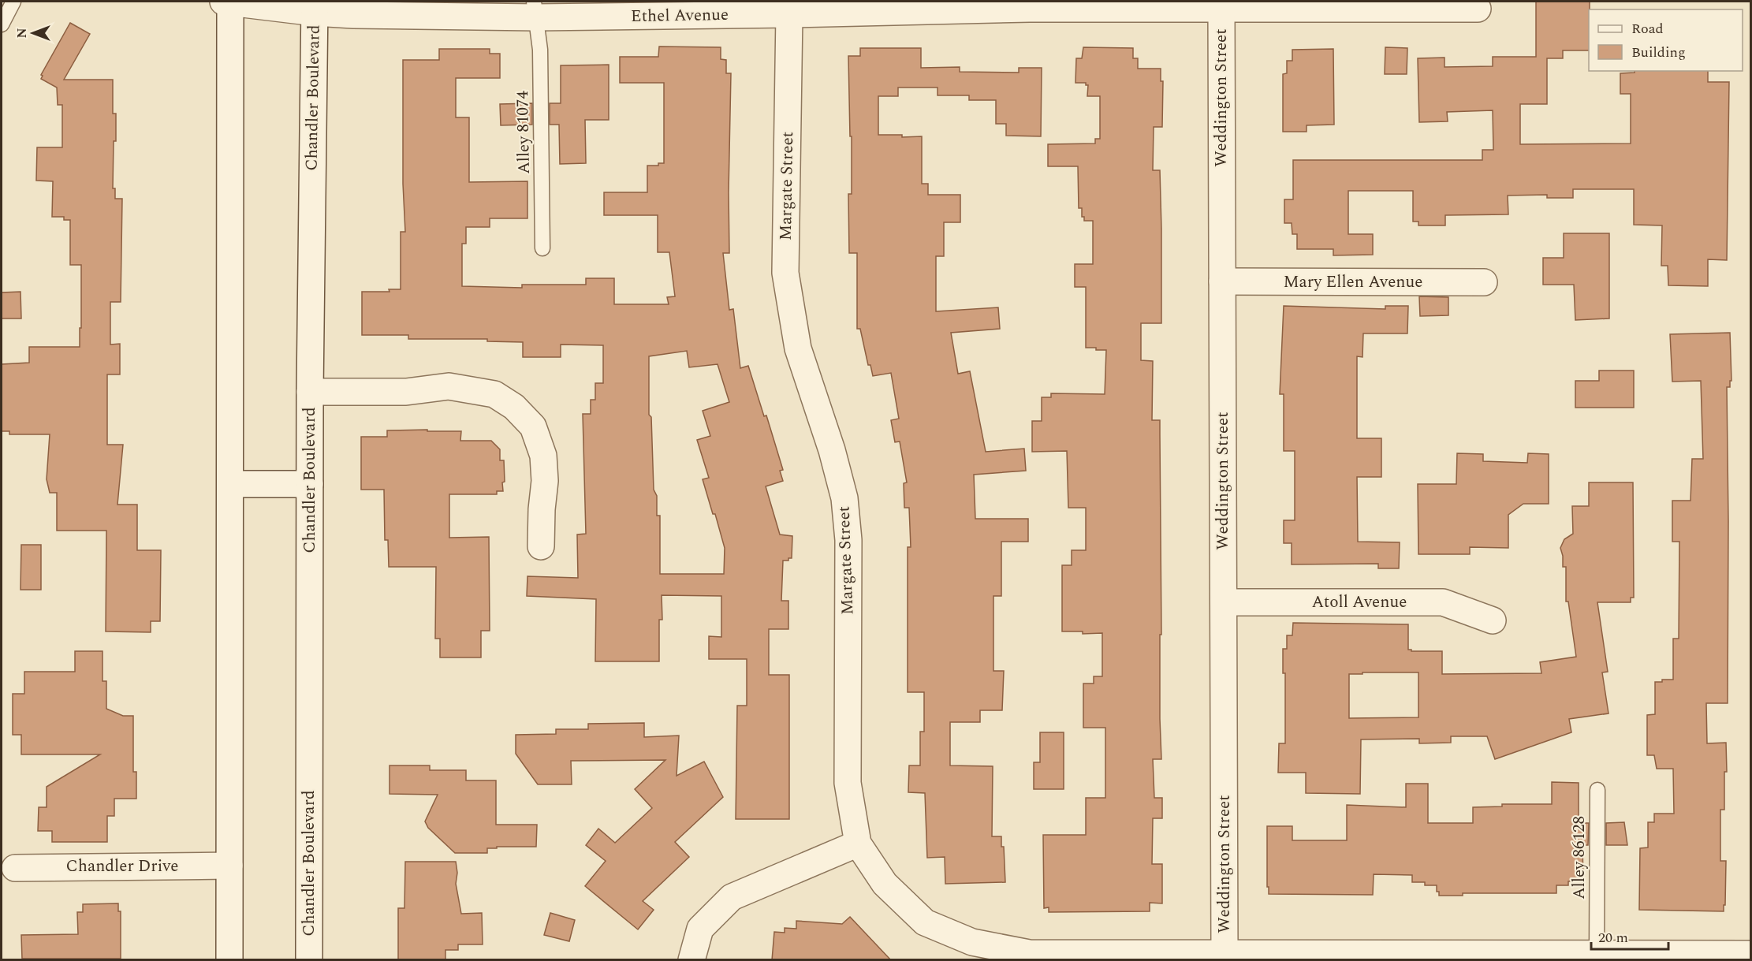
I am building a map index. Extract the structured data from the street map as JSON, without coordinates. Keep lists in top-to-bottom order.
{
  "streets": {
    "street": [
      "Ethel Avenue",
      "Chandler Boulevard",
      "Weddington Street",
      "Margate Street",
      "Mary Ellen Avenue",
      "Atoll Avenue",
      "Chandler Drive"
    ],
    "lane": ["Alley 81074", "Alley 86128"]
  },
  "crossings": [
    ["Ethel Avenue", "Chandler Boulevard"],
    ["Ethel Avenue", "Weddington Street"],
    ["Ethel Avenue", "Alley 81074"],
    ["Ethel Avenue", "Margate Street"],
    ["Weddington Street", "Mary Ellen Avenue"],
    ["Weddington Street", "Atoll Avenue"]
  ],
  "legend": ["Road", "Building"],
  "scale_bar": "20 m",
  "north": "left"
}
